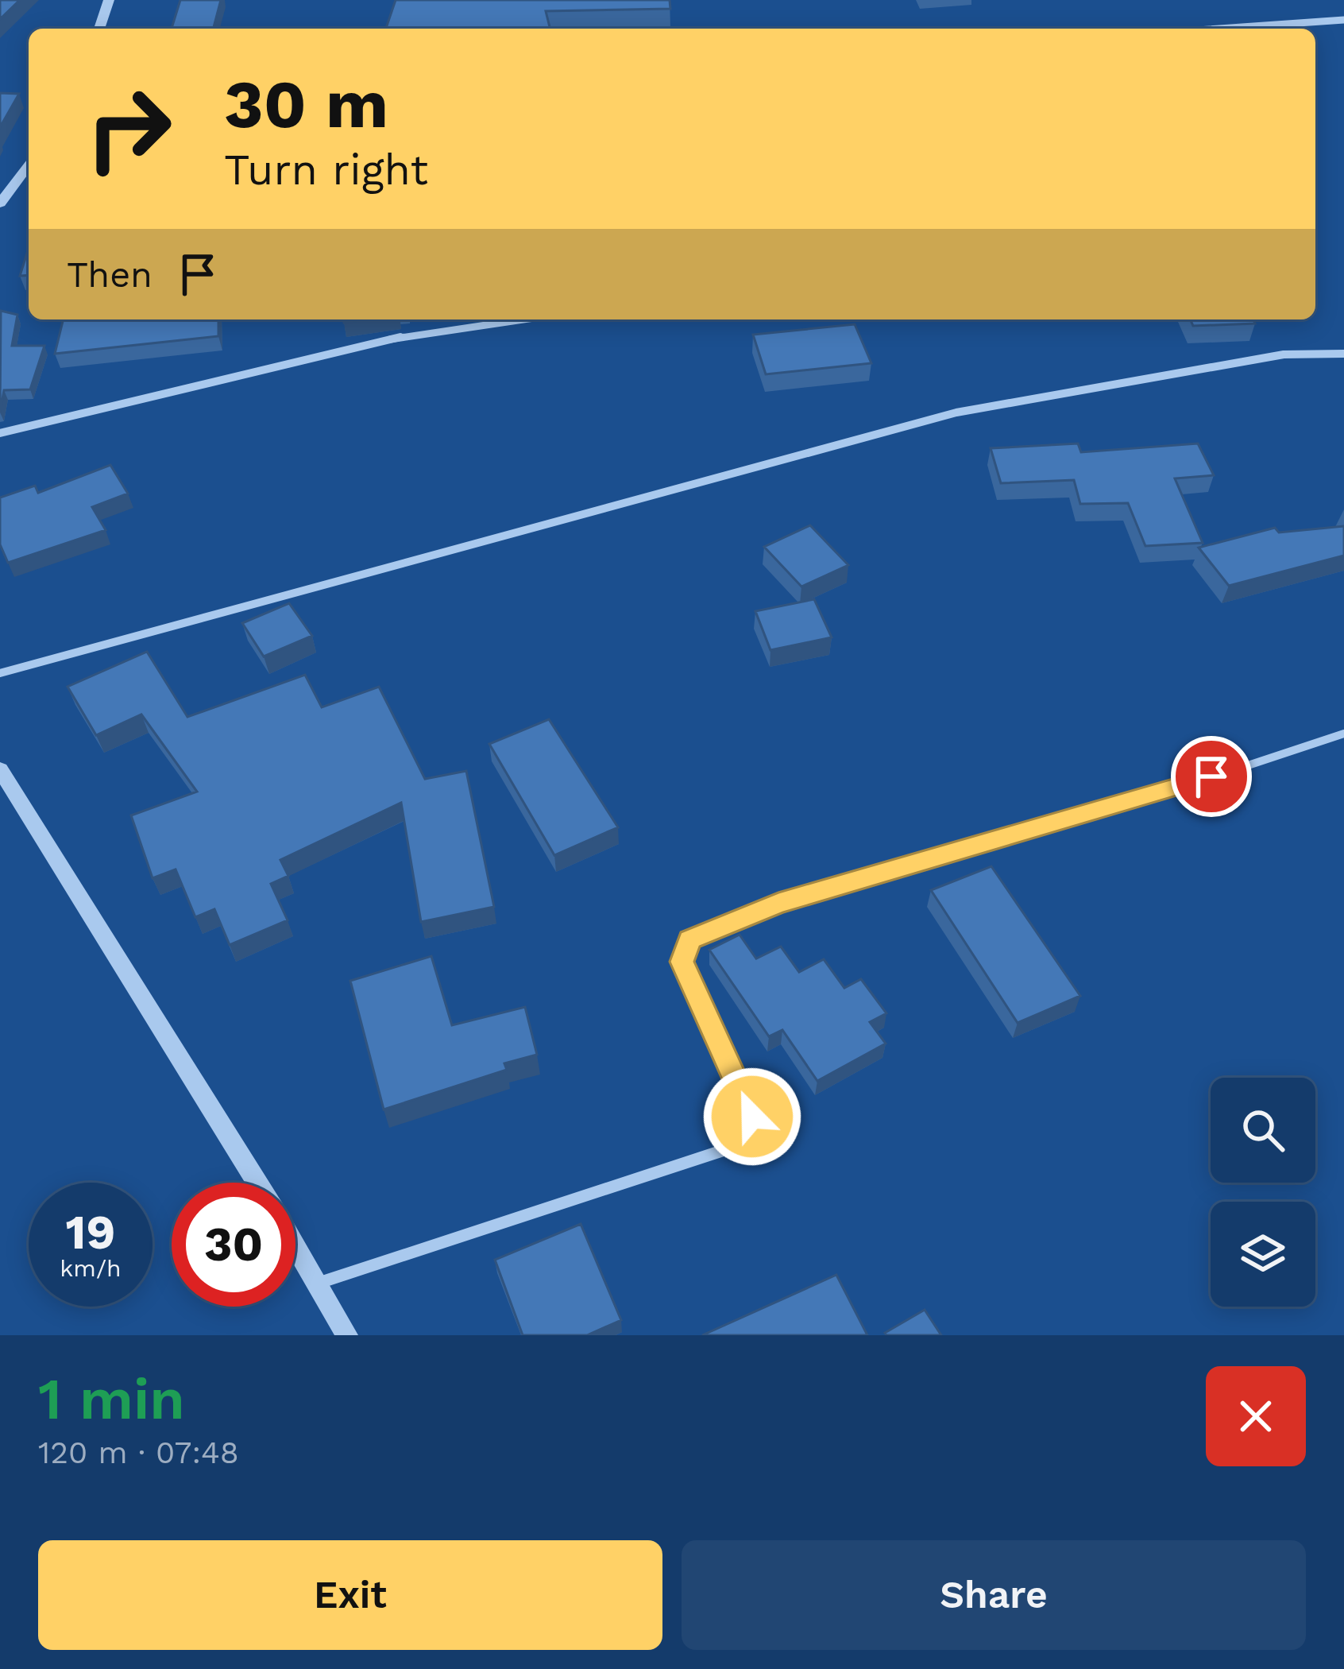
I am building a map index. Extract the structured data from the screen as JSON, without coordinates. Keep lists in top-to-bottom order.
{
  "page": {
    "turn": ["30 m", "Turn right"],
    "then": "Then",
    "speed": "19 km/h",
    "limit": "30",
    "heading": ["1 min", "120 m · 07:48"],
    "buttons": ["Exit", "Share"]
  }
}
